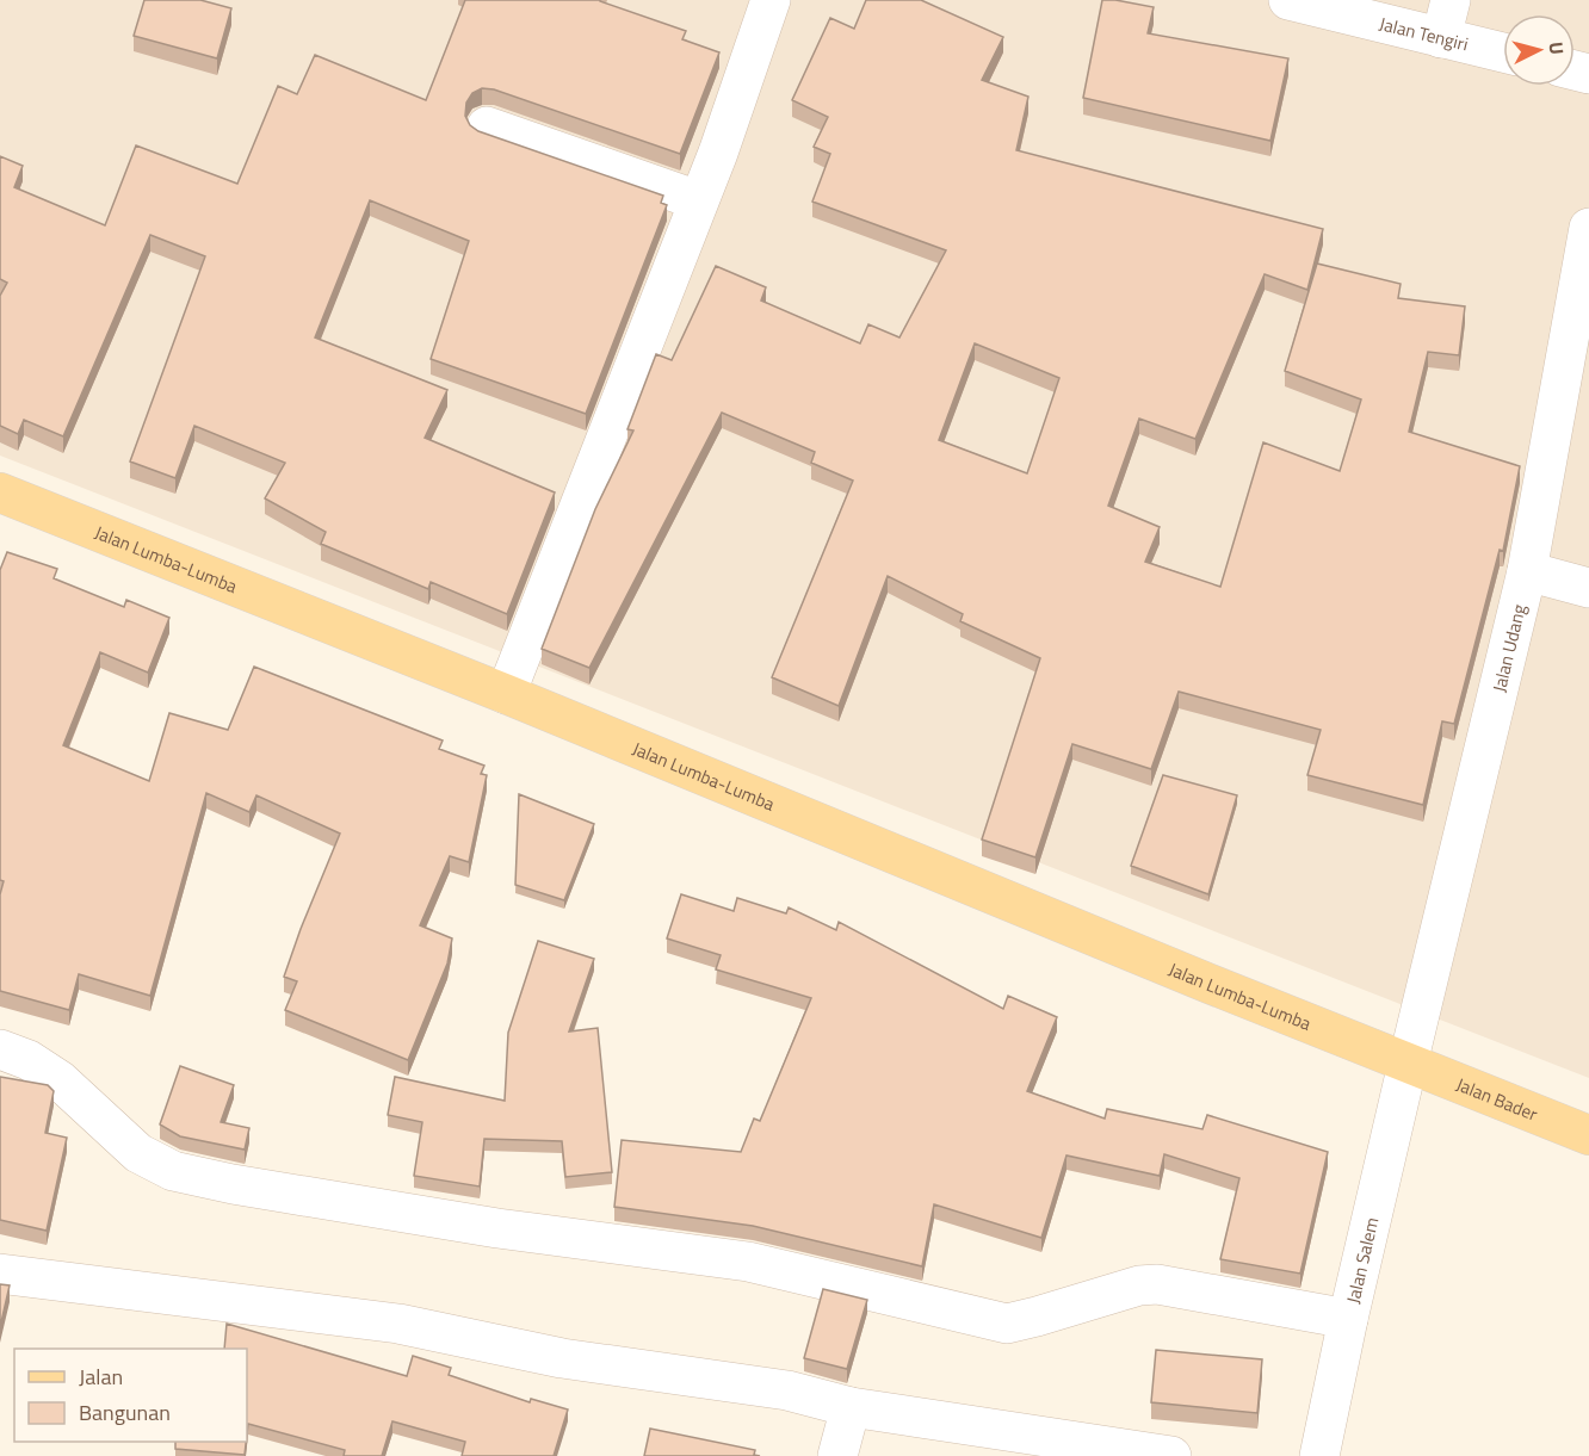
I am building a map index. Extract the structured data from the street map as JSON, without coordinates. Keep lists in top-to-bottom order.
{
  "streets": {
    "main road": ["Jalan Lumba-Lumba", "Jalan Bader"],
    "street": ["Jalan Tengiri", "Jalan Udang", "Jalan Salem"]
  },
  "crossings": [
    ["Jalan Lumba-Lumba", "Jalan Udang"],
    ["Jalan Lumba-Lumba", "Jalan Bader"],
    ["Jalan Lumba-Lumba", "Jalan Salem"],
    ["Jalan Udang", "Jalan Bader"],
    ["Jalan Udang", "Jalan Salem"],
    ["Jalan Bader", "Jalan Salem"]
  ],
  "legend": ["Jalan", "Bangunan"],
  "north": "right"
}
